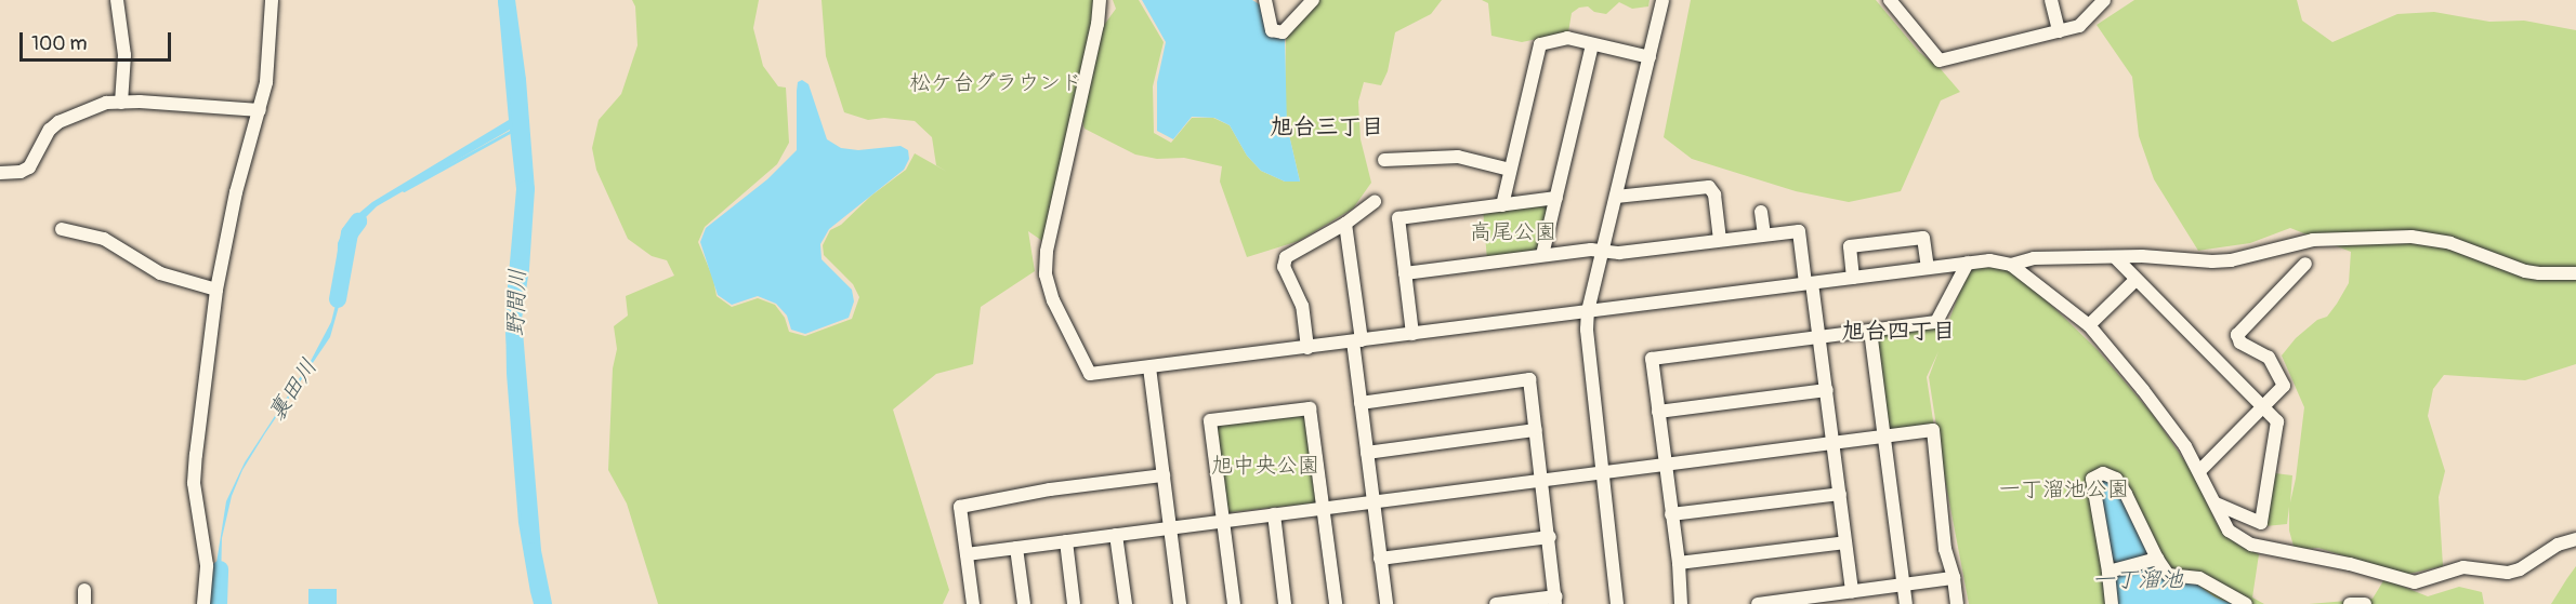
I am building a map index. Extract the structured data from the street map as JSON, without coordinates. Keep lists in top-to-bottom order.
{
  "districts": ["旭台三丁目", "旭台四丁目"],
  "water": ["野間川", "裏田川", "一丁溜池"],
  "parks": [
    "松ケ台グラウンド",
    "高尾公園",
    "旭中央公園",
    "一丁溜池公園"
  ],
  "scale_bar": "100 m"
}
